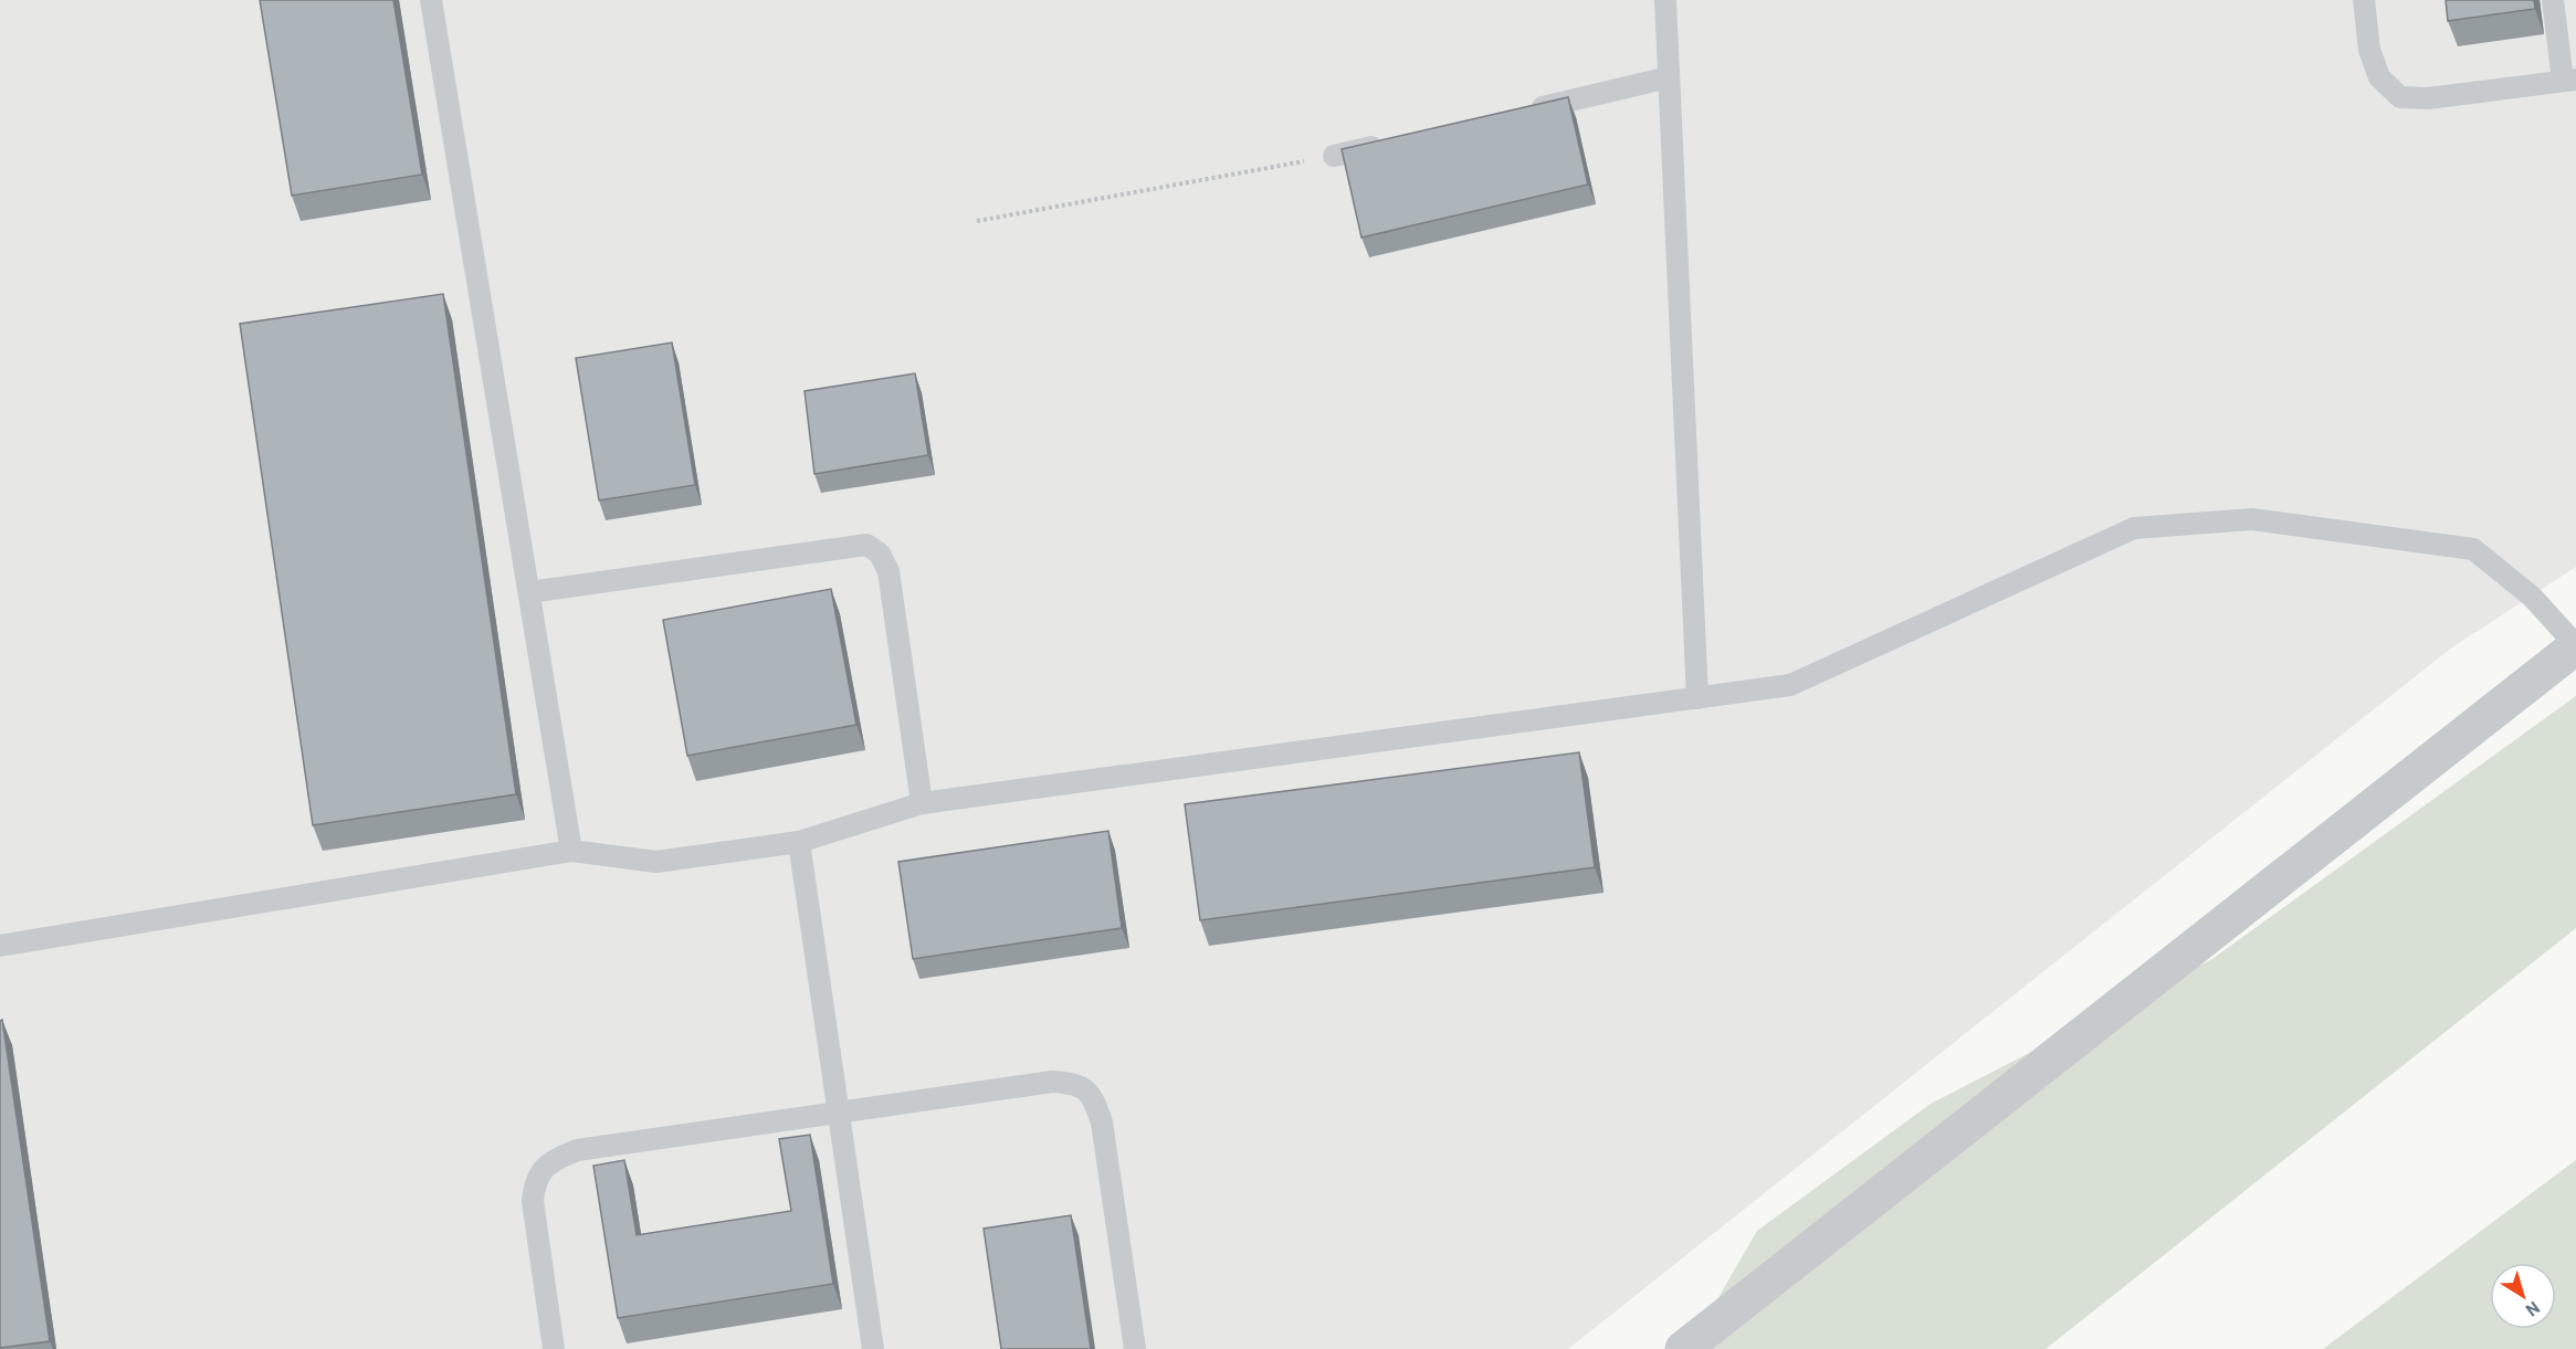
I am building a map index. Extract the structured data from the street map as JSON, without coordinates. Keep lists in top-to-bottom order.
{
  "north": "bottom right"
}
